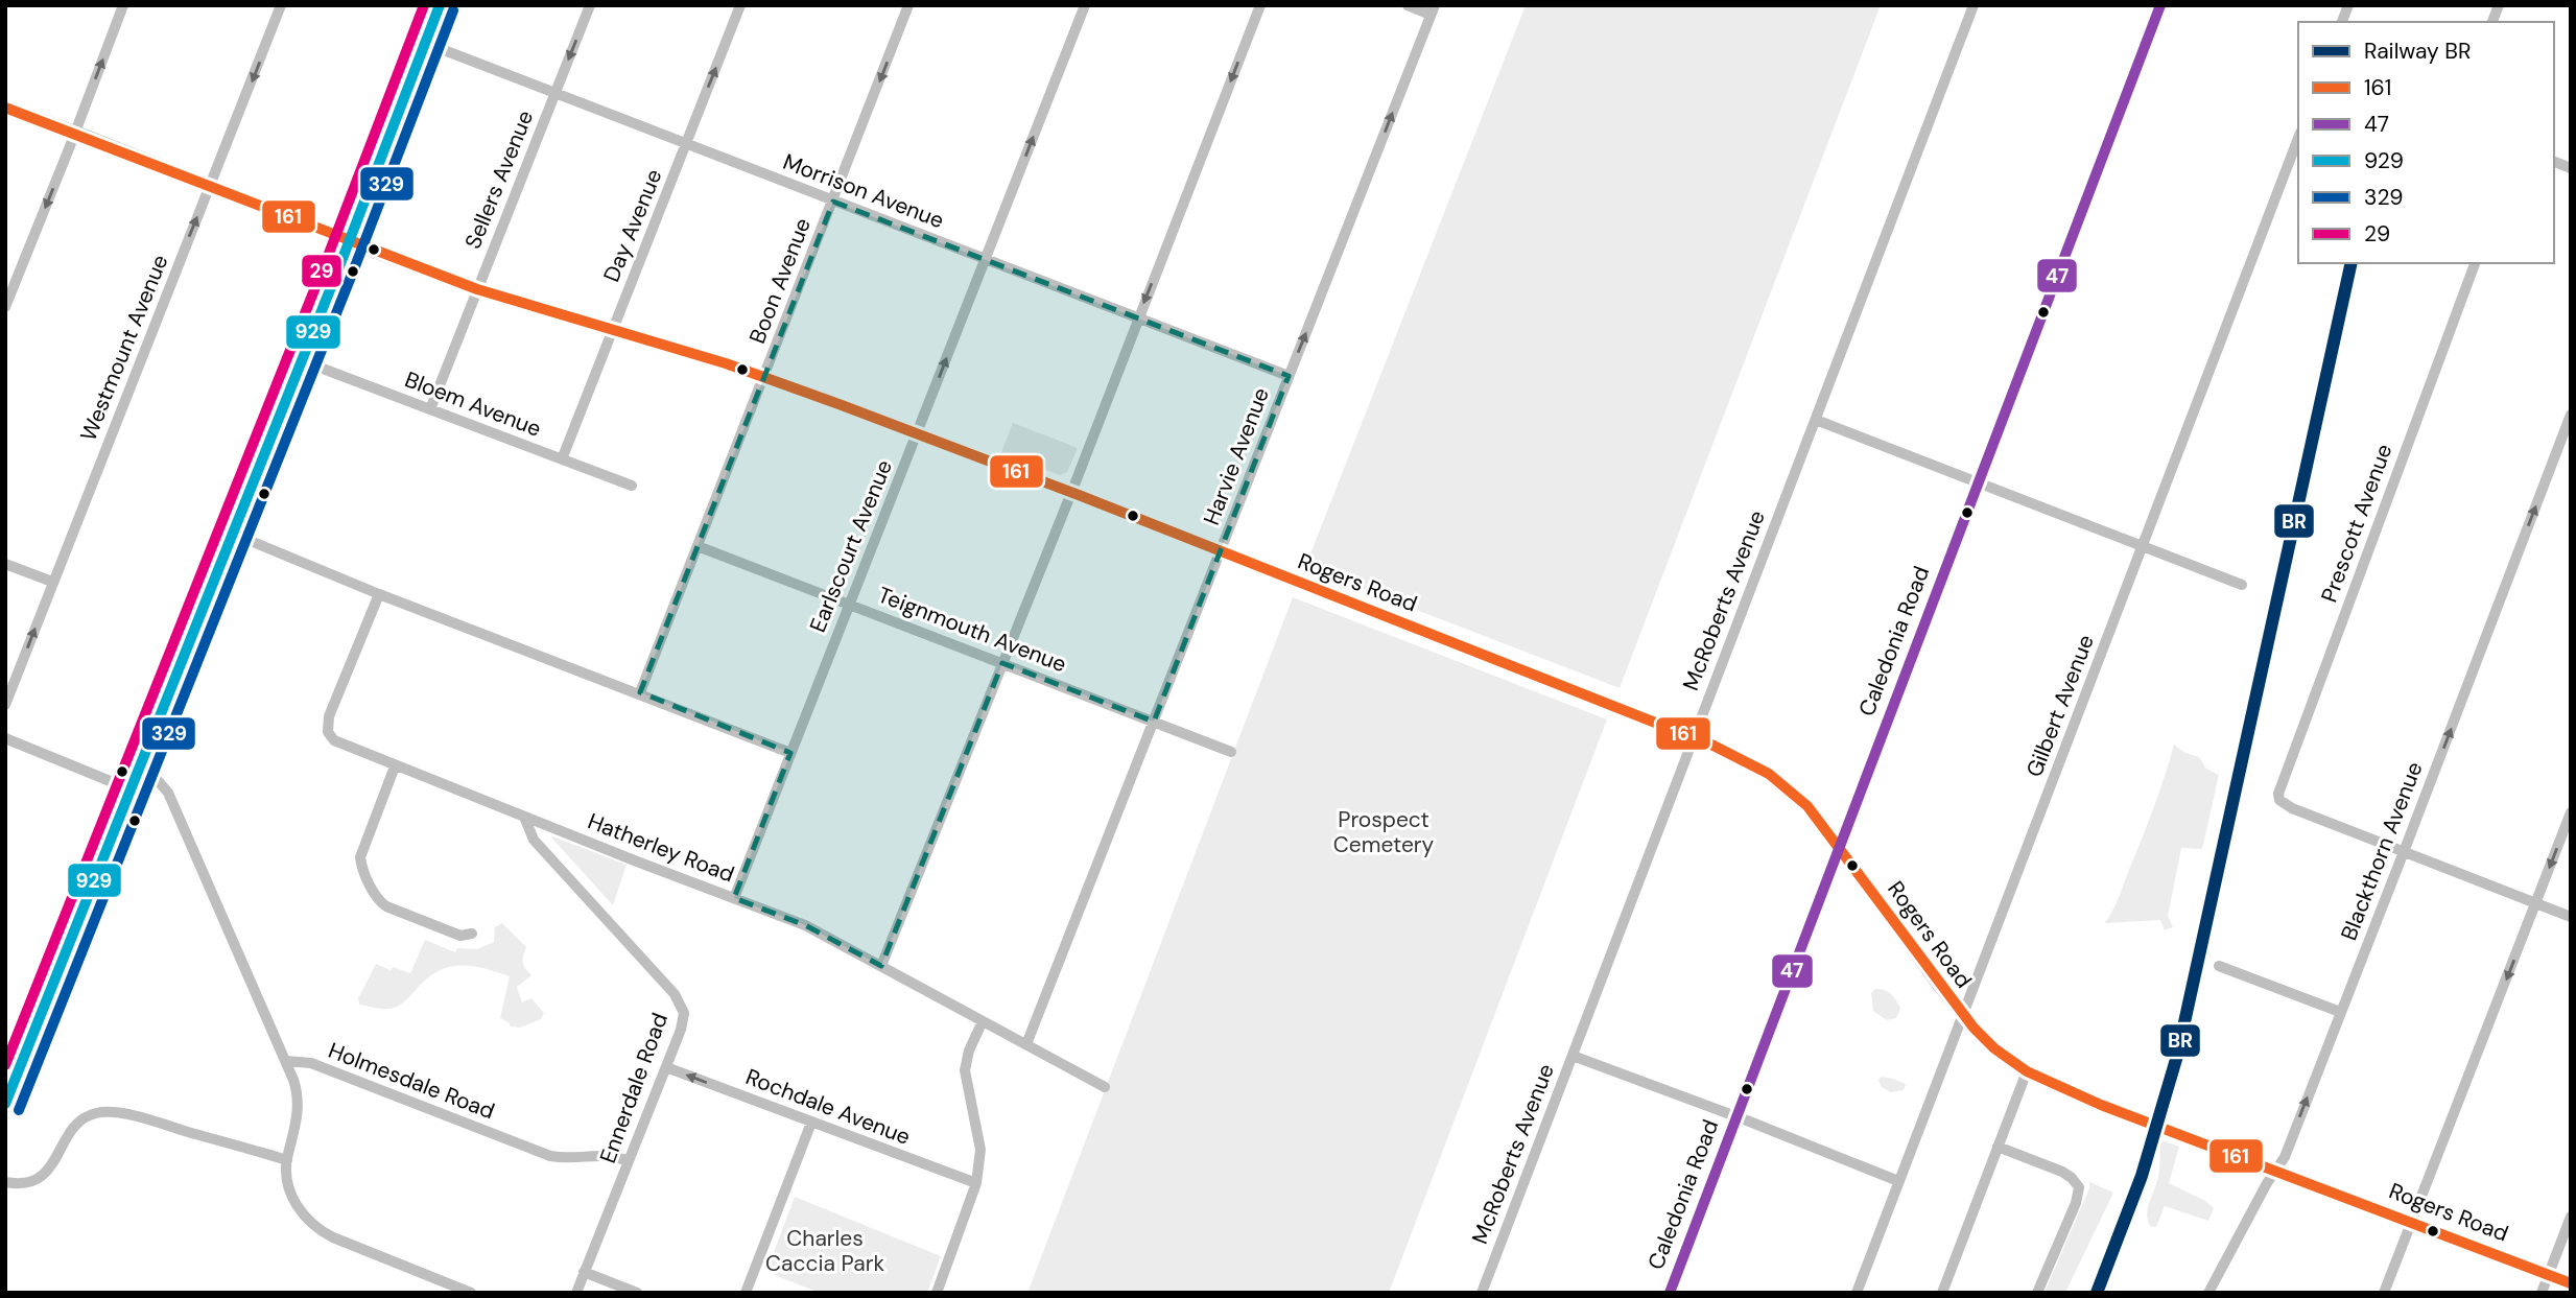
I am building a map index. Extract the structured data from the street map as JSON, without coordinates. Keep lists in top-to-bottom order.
{
  "streets": {
    "street": [
      "Sellers Avenue",
      "Morrison Avenue",
      "Day Avenue",
      "Boon Avenue",
      "Westmount Avenue",
      "Bloem Avenue",
      "Harvie Avenue",
      "Prescott Avenue",
      "Earlscourt Avenue",
      "Rogers Road",
      "McRoberts Avenue",
      "Teignmouth Avenue",
      "Caledonia Road",
      "Gilbert Avenue",
      "Hatherley Road",
      "Blackthorn Avenue",
      "Holmesdale Road",
      "Ennerdale Road",
      "Rochdale Avenue"
    ]
  },
  "crossings": [
    ["Sellers Avenue", "Morrison Avenue"],
    ["Sellers Avenue", "Bloem Avenue"],
    ["Sellers Avenue", "Rogers Road"],
    ["Morrison Avenue", "Day Avenue"],
    ["Morrison Avenue", "Boon Avenue"],
    ["Morrison Avenue", "Harvie Avenue"],
    ["Morrison Avenue", "Earlscourt Avenue"],
    ["Day Avenue", "Bloem Avenue"],
    ["Day Avenue", "Rogers Road"],
    ["Boon Avenue", "Rogers Road"],
    ["Boon Avenue", "Teignmouth Avenue"],
    ["Westmount Avenue", "Rogers Road"],
    ["Harvie Avenue", "Rogers Road"],
    ["Harvie Avenue", "Teignmouth Avenue"],
    ["Harvie Avenue", "Hatherley Road"],
    ["Prescott Avenue", "Blackthorn Avenue"],
    ["Earlscourt Avenue", "Rogers Road"],
    ["Earlscourt Avenue", "Teignmouth Avenue"],
    ["Earlscourt Avenue", "Hatherley Road"],
    ["Rogers Road", "McRoberts Avenue"],
    ["Rogers Road", "Caledonia Road"],
    ["Rogers Road", "Gilbert Avenue"],
    ["Rogers Road", "Blackthorn Avenue"],
    ["Hatherley Road", "Ennerdale Road"],
    ["Holmesdale Road", "Ennerdale Road"],
    ["Ennerdale Road", "Rochdale Avenue"]
  ],
  "one_way": [
    "Harvie Avenue",
    "Earlscourt Avenue",
    "Blackthorn Avenue",
    "Rochdale Avenue"
  ],
  "parks": ["Prospect Cemetery", "Charles Caccia Park"],
  "lines": [
    "transit line 47",
    "transit line 929",
    "transit line 29",
    "transit line 329",
    "transit line 161",
    "rail line BR"
  ],
  "legend": [
    "Railway BR",
    "161",
    "47",
    "929",
    "329",
    "29"
  ]
}
